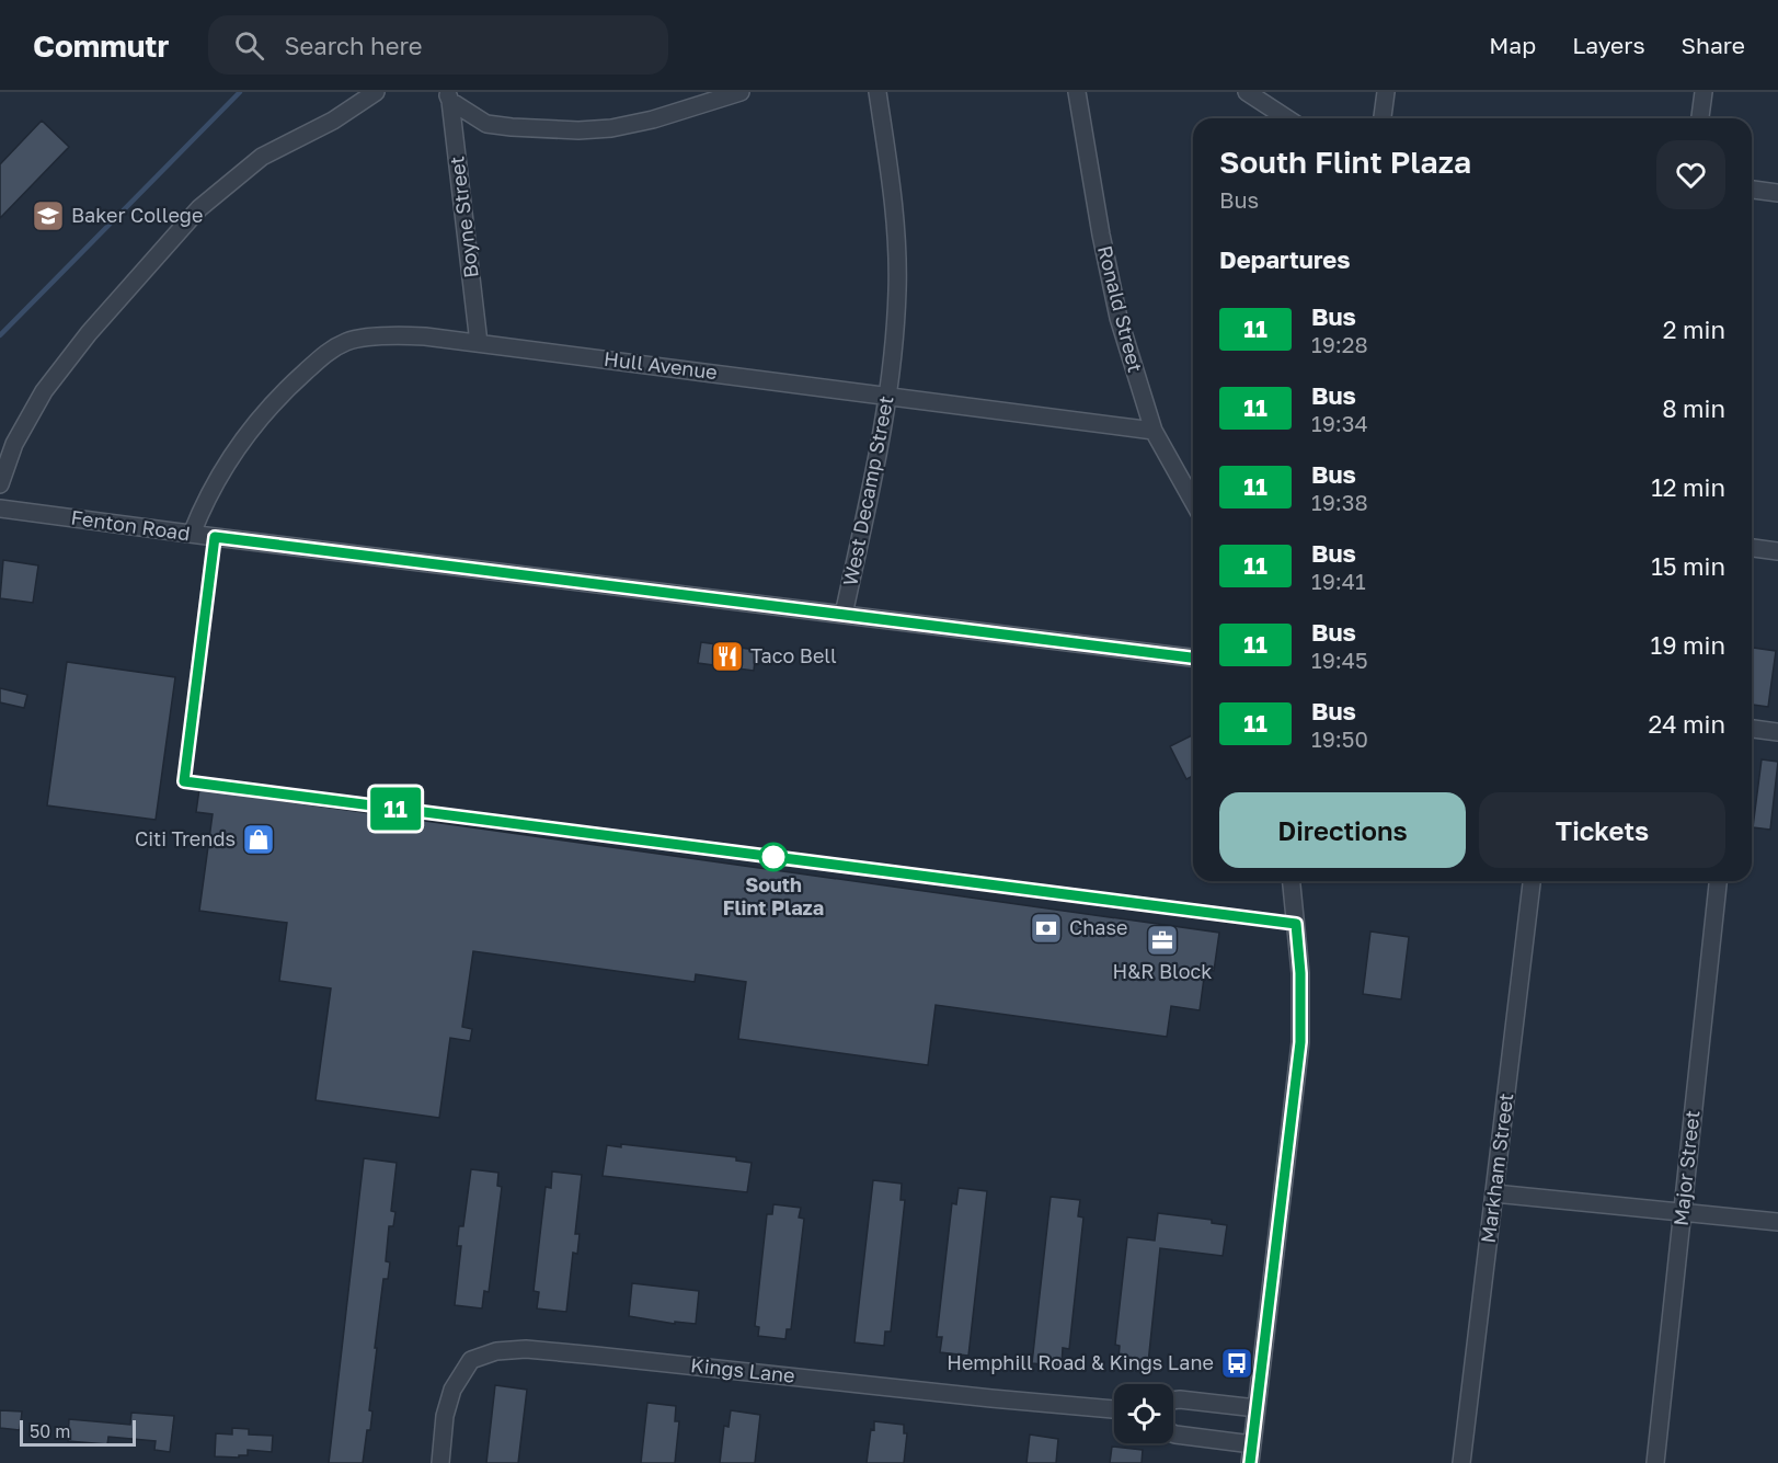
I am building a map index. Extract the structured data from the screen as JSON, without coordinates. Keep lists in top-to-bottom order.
{
  "streets": {
    "street": [
      "Boyne Street",
      "Ronald Street",
      "Hull Avenue",
      "West Decamp Street",
      "Fenton Road",
      "Markham Street",
      "Major Street",
      "Kings Lane"
    ]
  },
  "crossings": [
    ["Boyne Street", "Hull Avenue"],
    ["Ronald Street", "Hull Avenue"],
    ["Hull Avenue", "West Decamp Street"],
    ["Hull Avenue", "Fenton Road"],
    ["West Decamp Street", "Fenton Road"]
  ],
  "places": {
    "school or university": ["Baker College"],
    "restaurant": ["Taco Bell"],
    "shop": ["Citi Trends"],
    "other": ["South Flint Plaza"],
    "bank": ["Chase"],
    "office": ["H&R Block"],
    "bus stop": ["Hemphill Road & Kings Lane"]
  },
  "lines": ["bus line 11"],
  "scale_bar": "50 m",
  "page": {
    "header": "Commutr",
    "search": "Search here",
    "nav": ["Map", "Layers", "Share"],
    "on_map": "11",
    "heading": [
      ["South Flint Plaza", "Bus"],
      "Departures"
    ],
    "list": [
      {
        "mark": "11",
        "name": "Bus",
        "note": "19:28",
        "value": "2 min"
      },
      {
        "mark": "11",
        "name": "Bus",
        "note": "19:34",
        "value": "8 min"
      },
      {
        "mark": "11",
        "name": "Bus",
        "note": "19:38",
        "value": "12 min"
      },
      {
        "mark": "11",
        "name": "Bus",
        "note": "19:41",
        "value": "15 min"
      },
      {
        "mark": "11",
        "name": "Bus",
        "note": "19:45",
        "value": "19 min"
      },
      {
        "mark": "11",
        "name": "Bus",
        "note": "19:50",
        "value": "24 min"
      }
    ],
    "buttons": ["Directions", "Tickets"],
    "scale": "50 m"
  }
}
